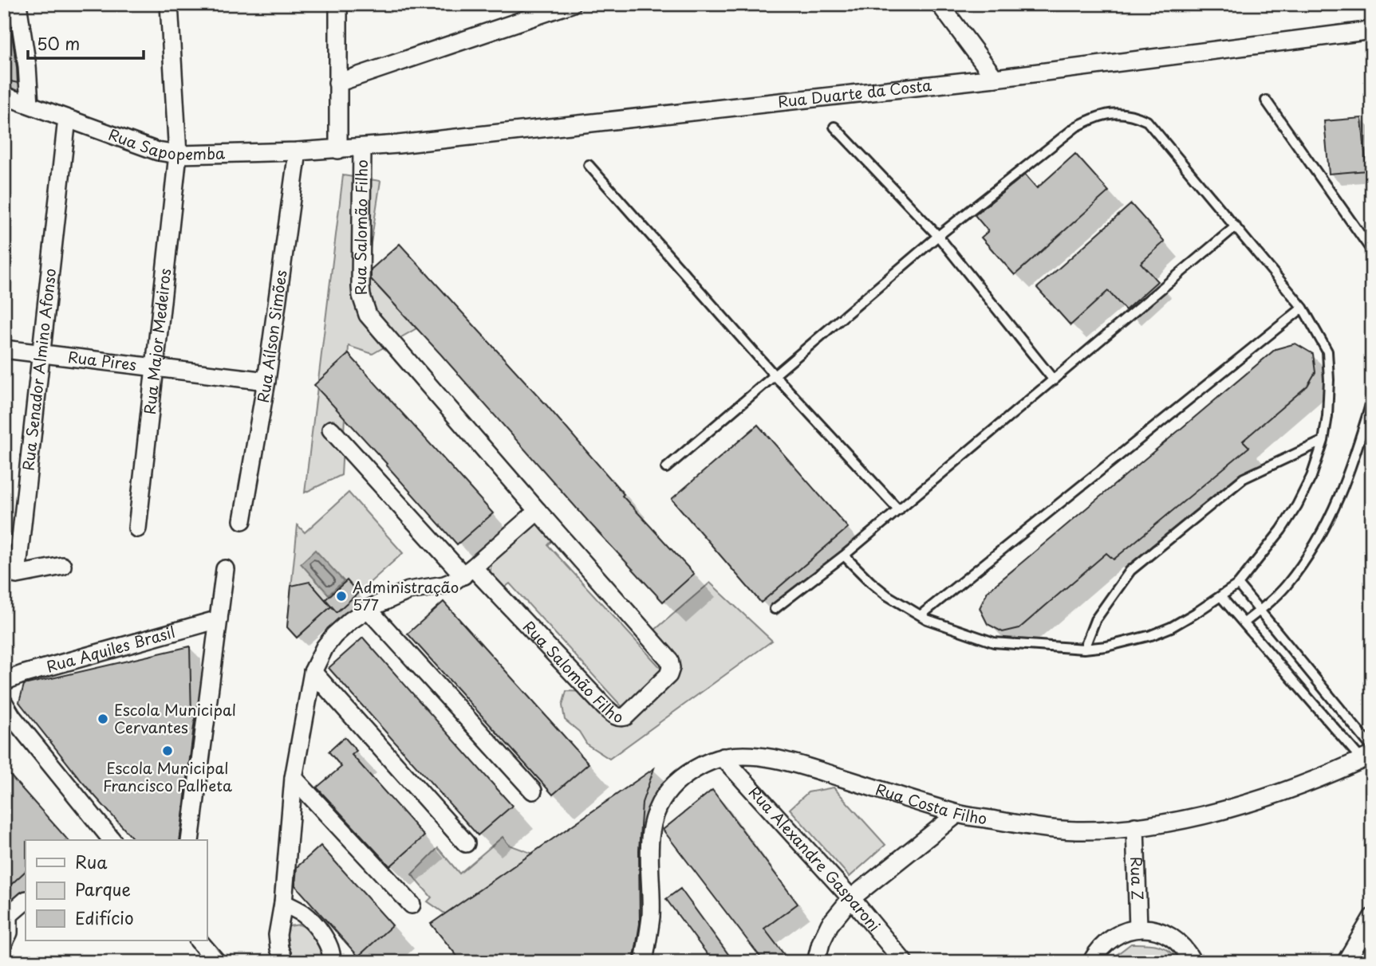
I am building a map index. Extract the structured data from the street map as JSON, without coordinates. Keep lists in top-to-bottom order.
{
  "streets": {
    "street": [
      "Rua Duarte da Costa",
      "Rua Sapopemba",
      "Rua Salomão Filho",
      "Rua Aílson Simões",
      "Rua Major Medeiros",
      "Rua Pires",
      "Rua Senador Almino Afonso",
      "Rua Aquiles Brasil",
      "Rua Costa Filho",
      "Rua Alexandre Gasparoni",
      "Rua Z"
    ]
  },
  "crossings": [
    ["Rua Duarte da Costa", "Rua Sapopemba"],
    ["Rua Duarte da Costa", "Rua Salomão Filho"],
    ["Rua Sapopemba", "Rua Aílson Simões"],
    ["Rua Sapopemba", "Rua Major Medeiros"],
    ["Rua Sapopemba", "Rua Senador Almino Afonso"],
    ["Rua Aílson Simões", "Rua Pires"],
    ["Rua Major Medeiros", "Rua Pires"],
    ["Rua Pires", "Rua Senador Almino Afonso"],
    ["Rua Costa Filho", "Rua Alexandre Gasparoni"],
    ["Rua Costa Filho", "Rua Z"]
  ],
  "places": ["Administração 577", "Escola Municipal Cervantes", "Escola Municipal Francisco Palheta"],
  "legend": ["Rua", "Parque", "Edifício"],
  "scale_bar": "50 m"
}
